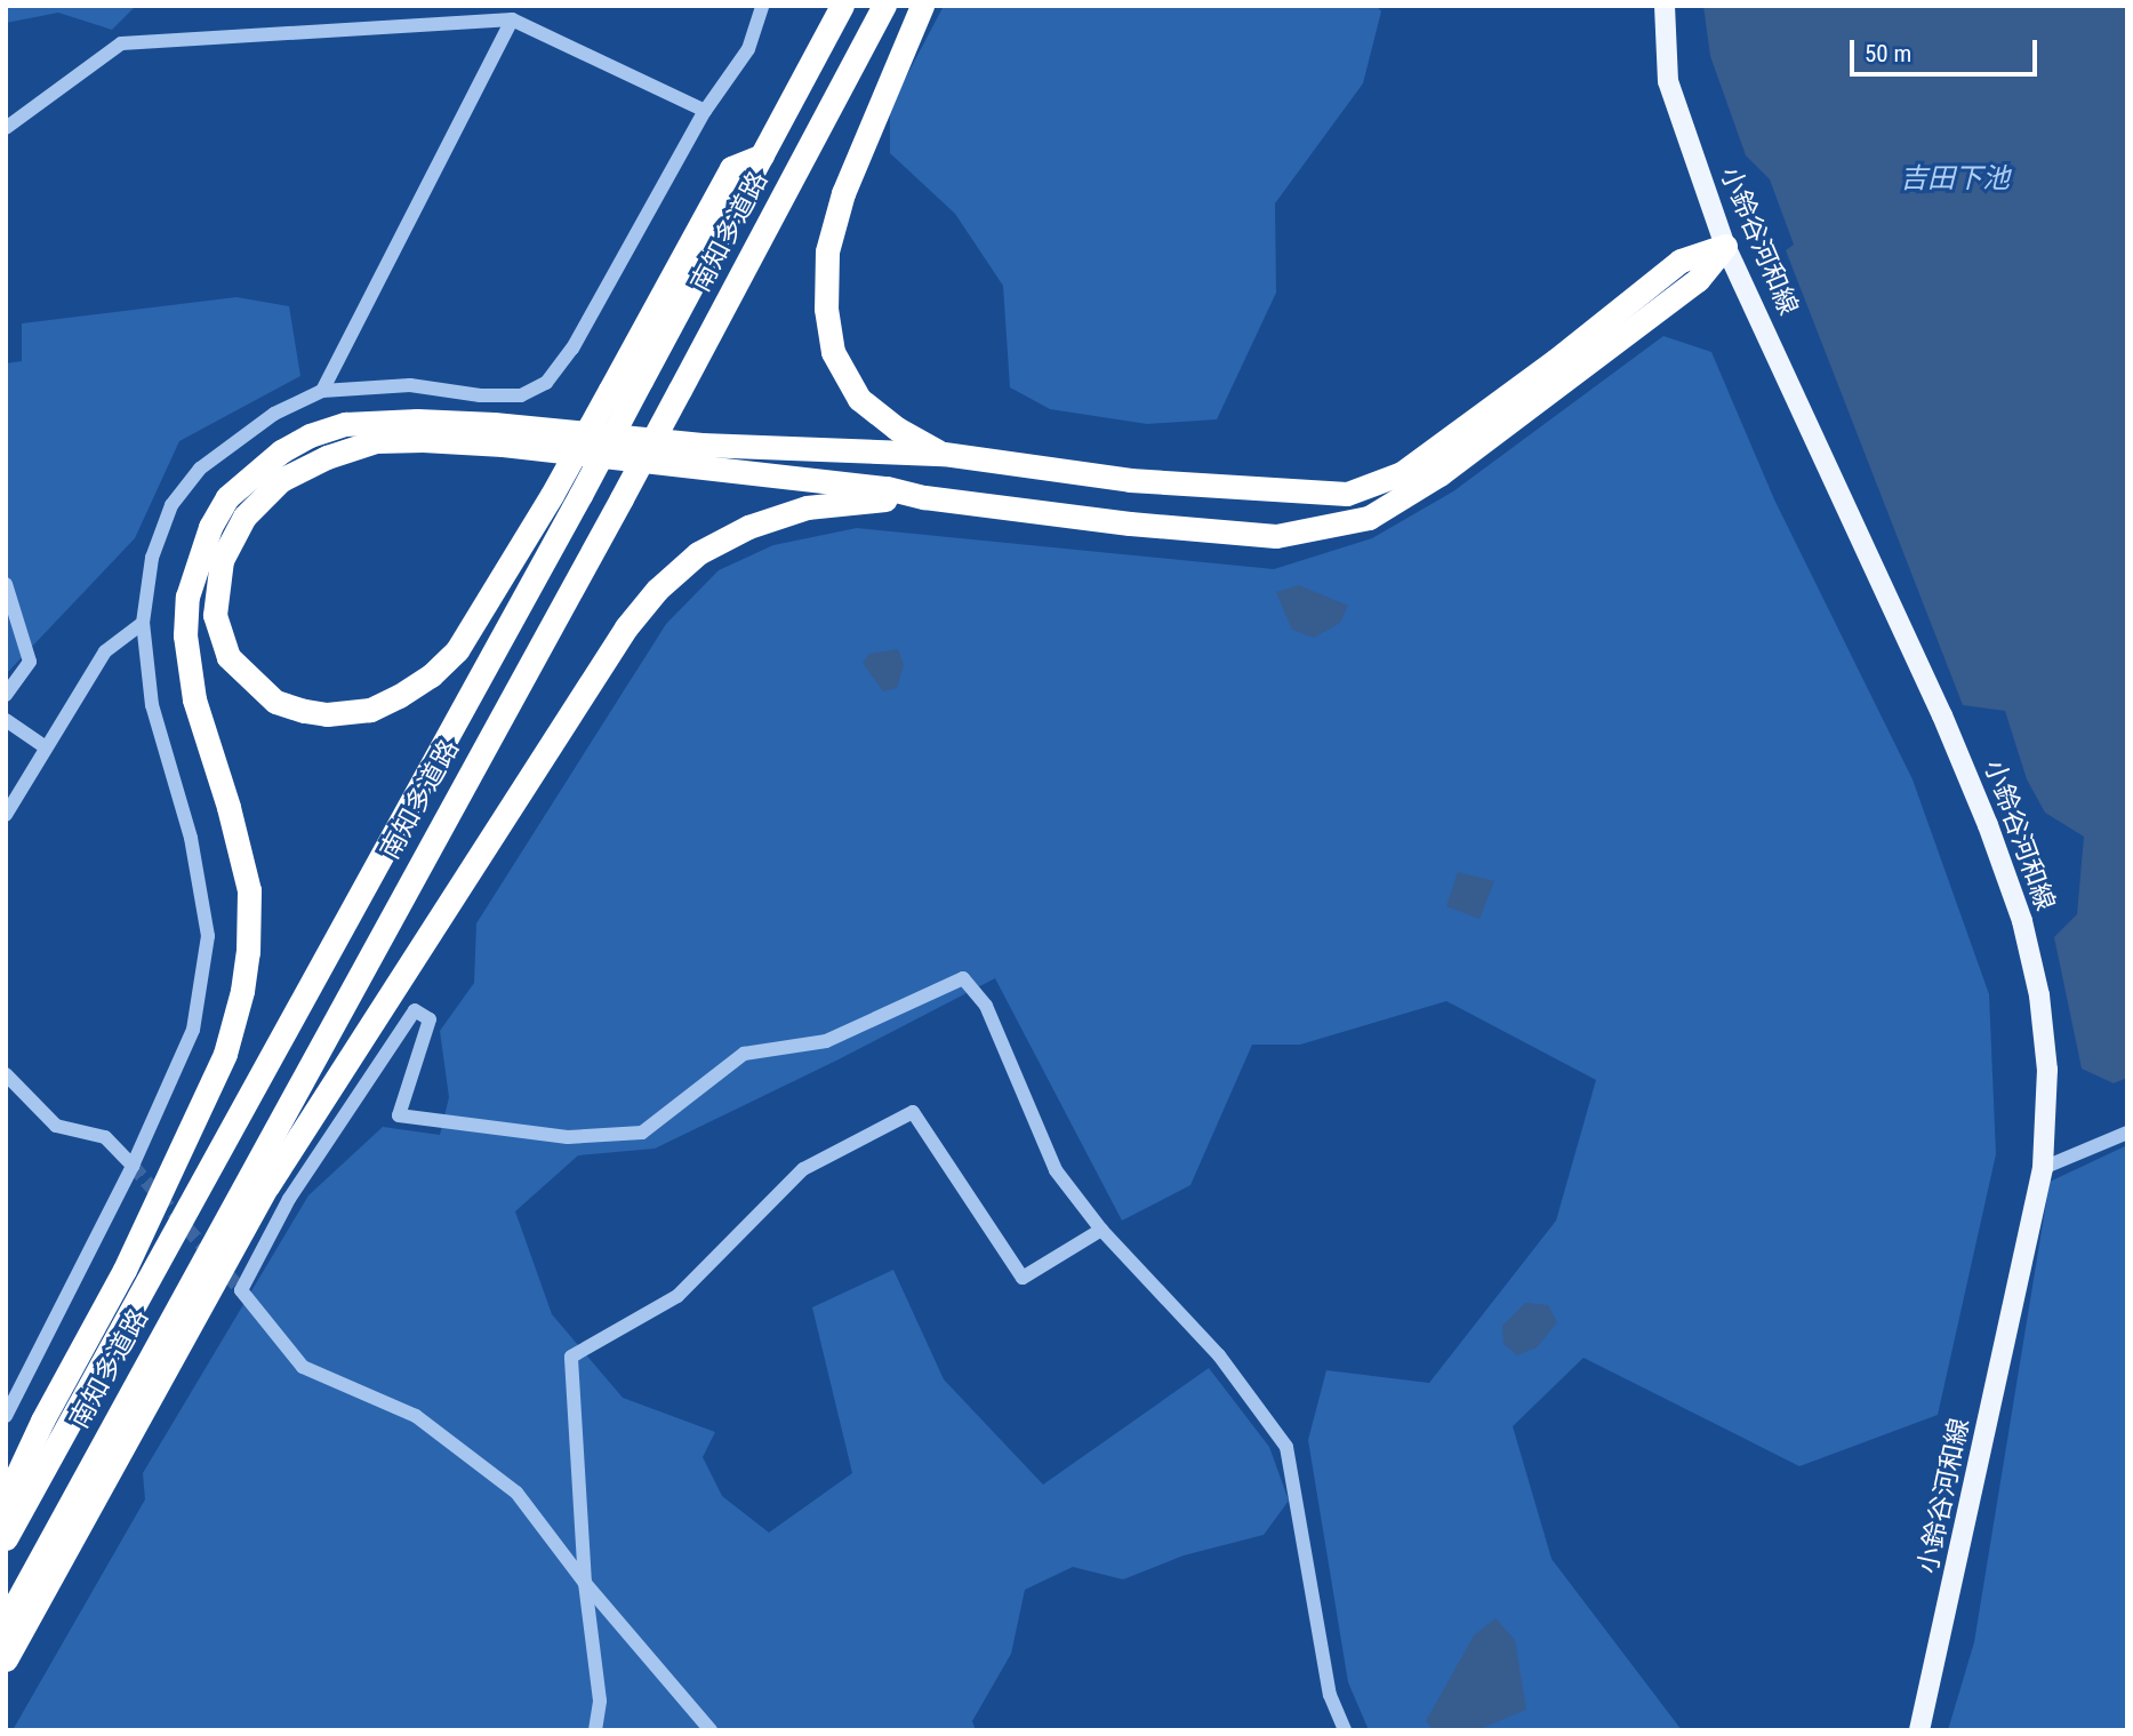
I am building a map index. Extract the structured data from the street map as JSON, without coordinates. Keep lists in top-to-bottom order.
{
  "streets": {
    "highway": ["南知多道路"],
    "main road": ["小鈴谷河和線"]
  },
  "water": ["吉田下池"],
  "scale_bar": "50 m"
}
